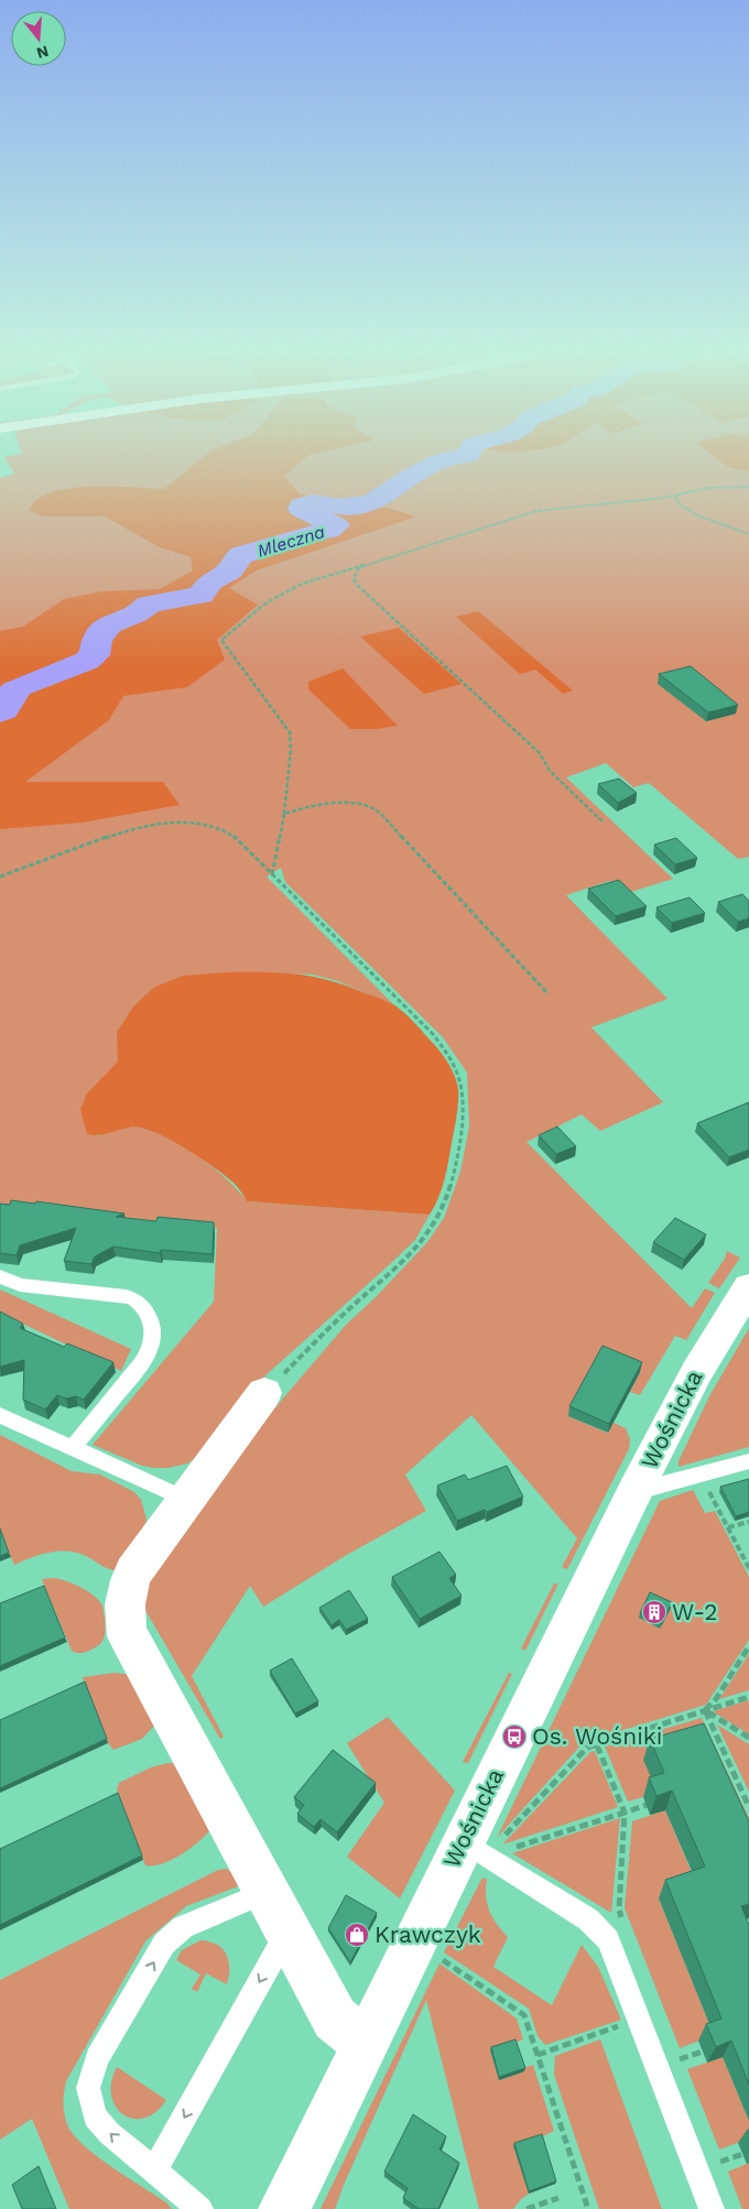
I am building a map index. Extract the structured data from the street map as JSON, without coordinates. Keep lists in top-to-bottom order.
{
  "streets": {
    "street": ["Wośnicka"]
  },
  "water": ["Mleczna"],
  "places": {
    "building": ["W-2"],
    "bus stop": ["Os. Wośniki"],
    "shop": ["Krawczyk"]
  },
  "north": "bottom"
}
